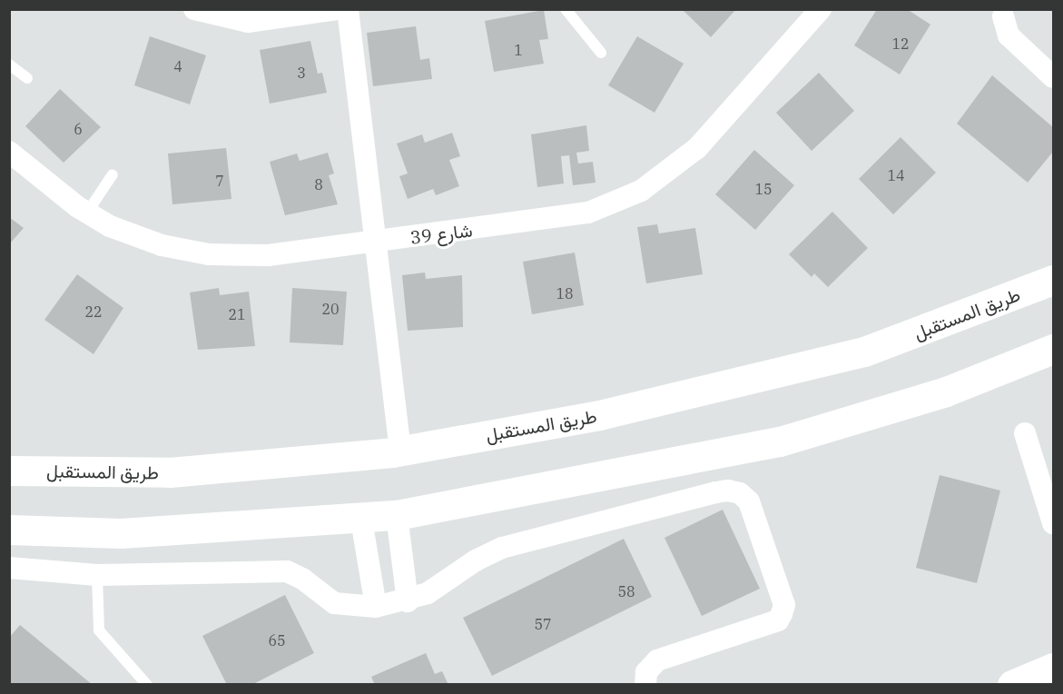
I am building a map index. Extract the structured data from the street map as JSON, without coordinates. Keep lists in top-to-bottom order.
{
  "streets": {
    "street": ["شارع 39", "طريق المستقبل"]
  },
  "house_numbers": [
    "12",
    "1",
    "4",
    "3",
    "6",
    "14",
    "7",
    "8",
    "15",
    "18",
    "20",
    "22",
    "21",
    "58",
    "57",
    "65"
  ]
}
